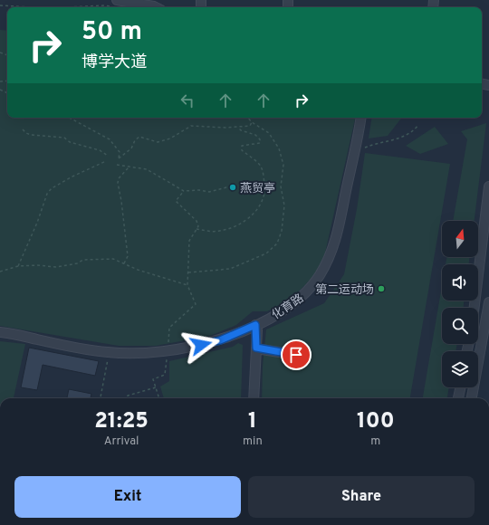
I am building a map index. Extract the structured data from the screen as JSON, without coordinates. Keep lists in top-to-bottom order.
{
  "streets": {
    "street": ["化育路"]
  },
  "places": ["燕贸亭", "第二运动场"],
  "north": "top",
  "page": {
    "turn": ["50 m", "博学大道"],
    "eta": [
      "21:25",
      "Arrival",
      "1",
      "min",
      "100",
      "m"
    ],
    "buttons": ["Exit", "Share"]
  }
}
